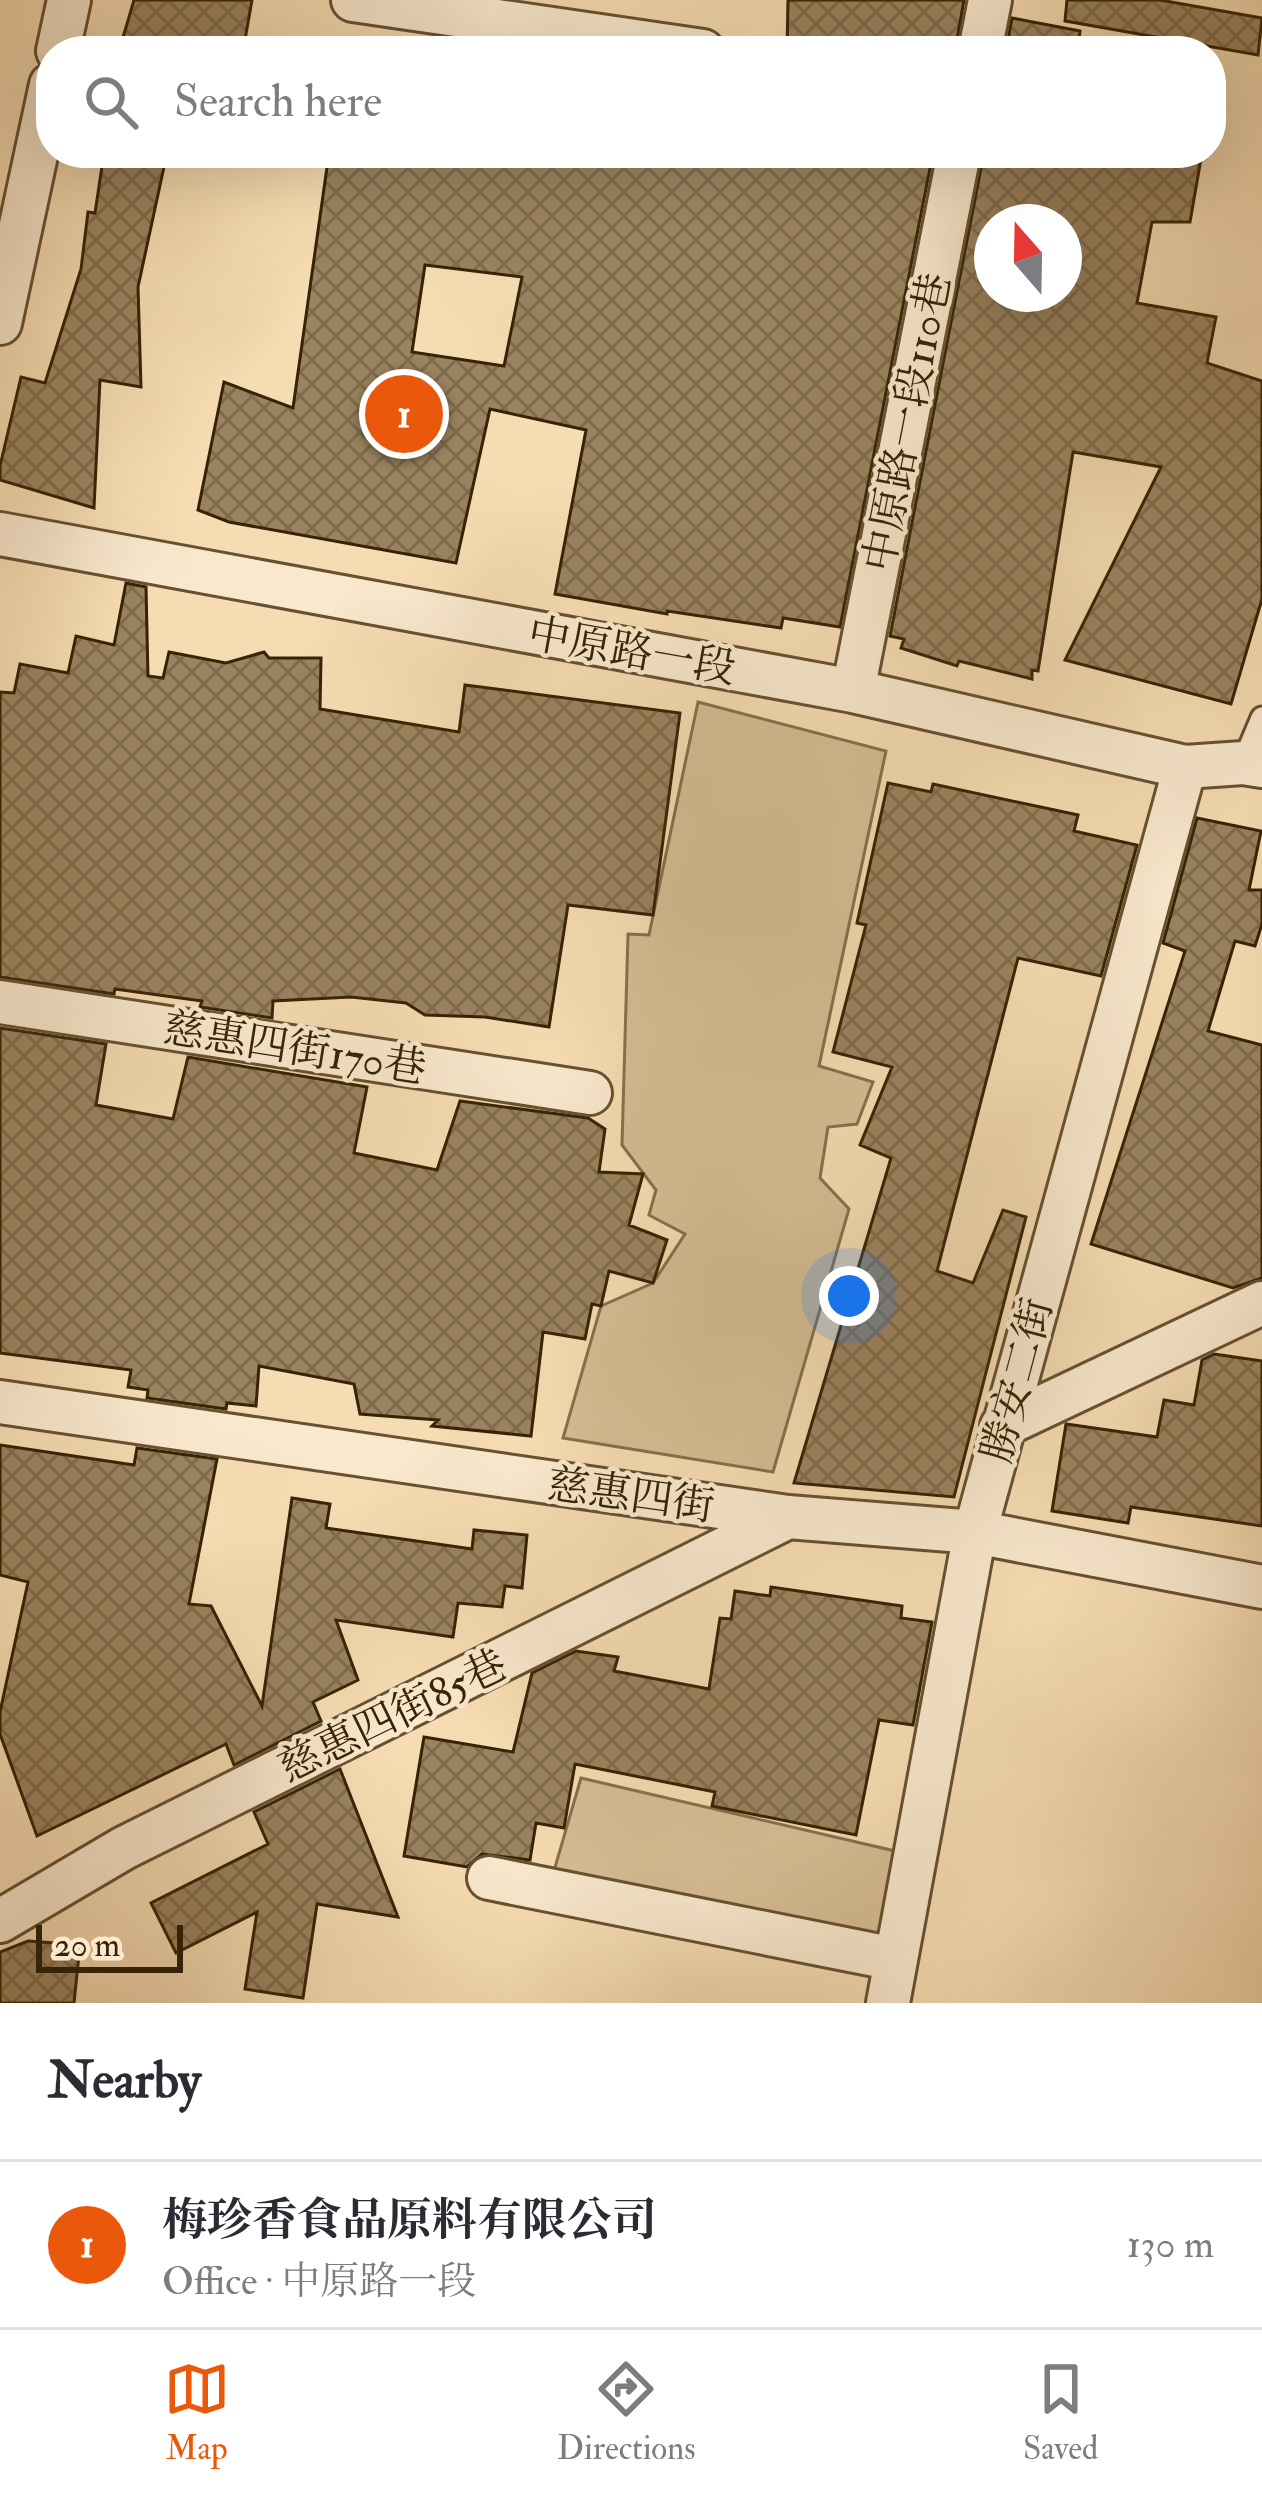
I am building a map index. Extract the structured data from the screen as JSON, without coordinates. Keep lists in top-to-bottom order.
{
  "streets": {
    "street": [
      "中原路一段110巷",
      "中原路一段",
      "慈惠四街170巷",
      "勝安二街",
      "慈惠四街",
      "慈惠四街85巷"
    ]
  },
  "crossings": [
    ["中原路一段110巷", "中原路一段"],
    ["中原路一段", "勝安二街"],
    ["勝安二街", "慈惠四街"],
    ["慈惠四街", "慈惠四街85巷"]
  ],
  "scale_bar": "20 m",
  "north": "top",
  "page": {
    "search": "Search here",
    "pins": "1",
    "scale": "20 m",
    "heading": "Nearby",
    "list": [
      {
        "mark": "1",
        "name": "梅珍香食品原料有限公司",
        "note": "Office · 中原路一段",
        "value": "130 m"
      }
    ],
    "nav": ["Map", "Directions", "Saved"]
  }
}
